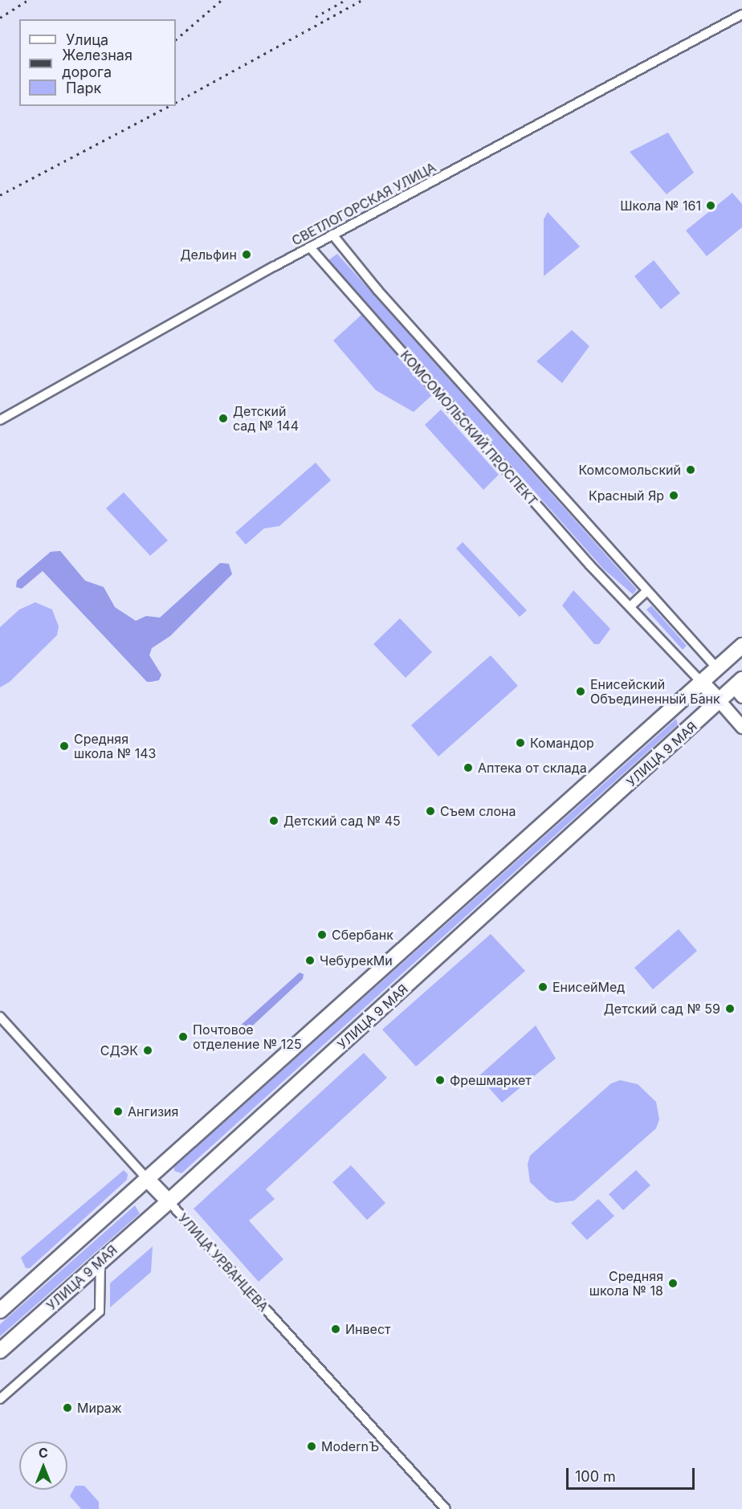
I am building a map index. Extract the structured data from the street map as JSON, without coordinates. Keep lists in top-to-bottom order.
{
  "streets": {
    "main road": ["КОМСОМОЛЬСКИЙ ПРОСПЕКТ", "УЛИЦА 9 МАЯ", "УЛИЦА УРВАНЦЕВА"],
    "street": ["СВЕТЛОГОРСКАЯ УЛИЦА"]
  },
  "crossings": [
    ["СВЕТЛОГОРСКАЯ УЛИЦА", "КОМСОМОЛЬСКИЙ ПРОСПЕКТ"],
    ["КОМСОМОЛЬСКИЙ ПРОСПЕКТ", "УЛИЦА 9 МАЯ"],
    ["УЛИЦА 9 МАЯ", "УЛИЦА УРВАНЦЕВА"]
  ],
  "places": [
    "Школа № 161",
    "Дельфин",
    "Детский сад № 144",
    "Комсомольский",
    "Красный Яр",
    "Енисейский Объединенный Банк",
    "Командор",
    "Средняя школа № 143",
    "Аптека от склада",
    "Съем слона",
    "Детский сад № 45",
    "Сбербанк",
    "ЧебурекМи",
    "ЕнисейМед",
    "Детский сад № 59",
    "Почтовое отделение № 125",
    "СДЭК",
    "Фрешмаркет",
    "Ангизия",
    "Средняя школа № 18",
    "Инвест",
    "Мираж",
    "ModernЪ"
  ],
  "legend": ["Улица", "Железная дорога", "Парк"],
  "scale_bar": "100 m",
  "north": "top"
}
